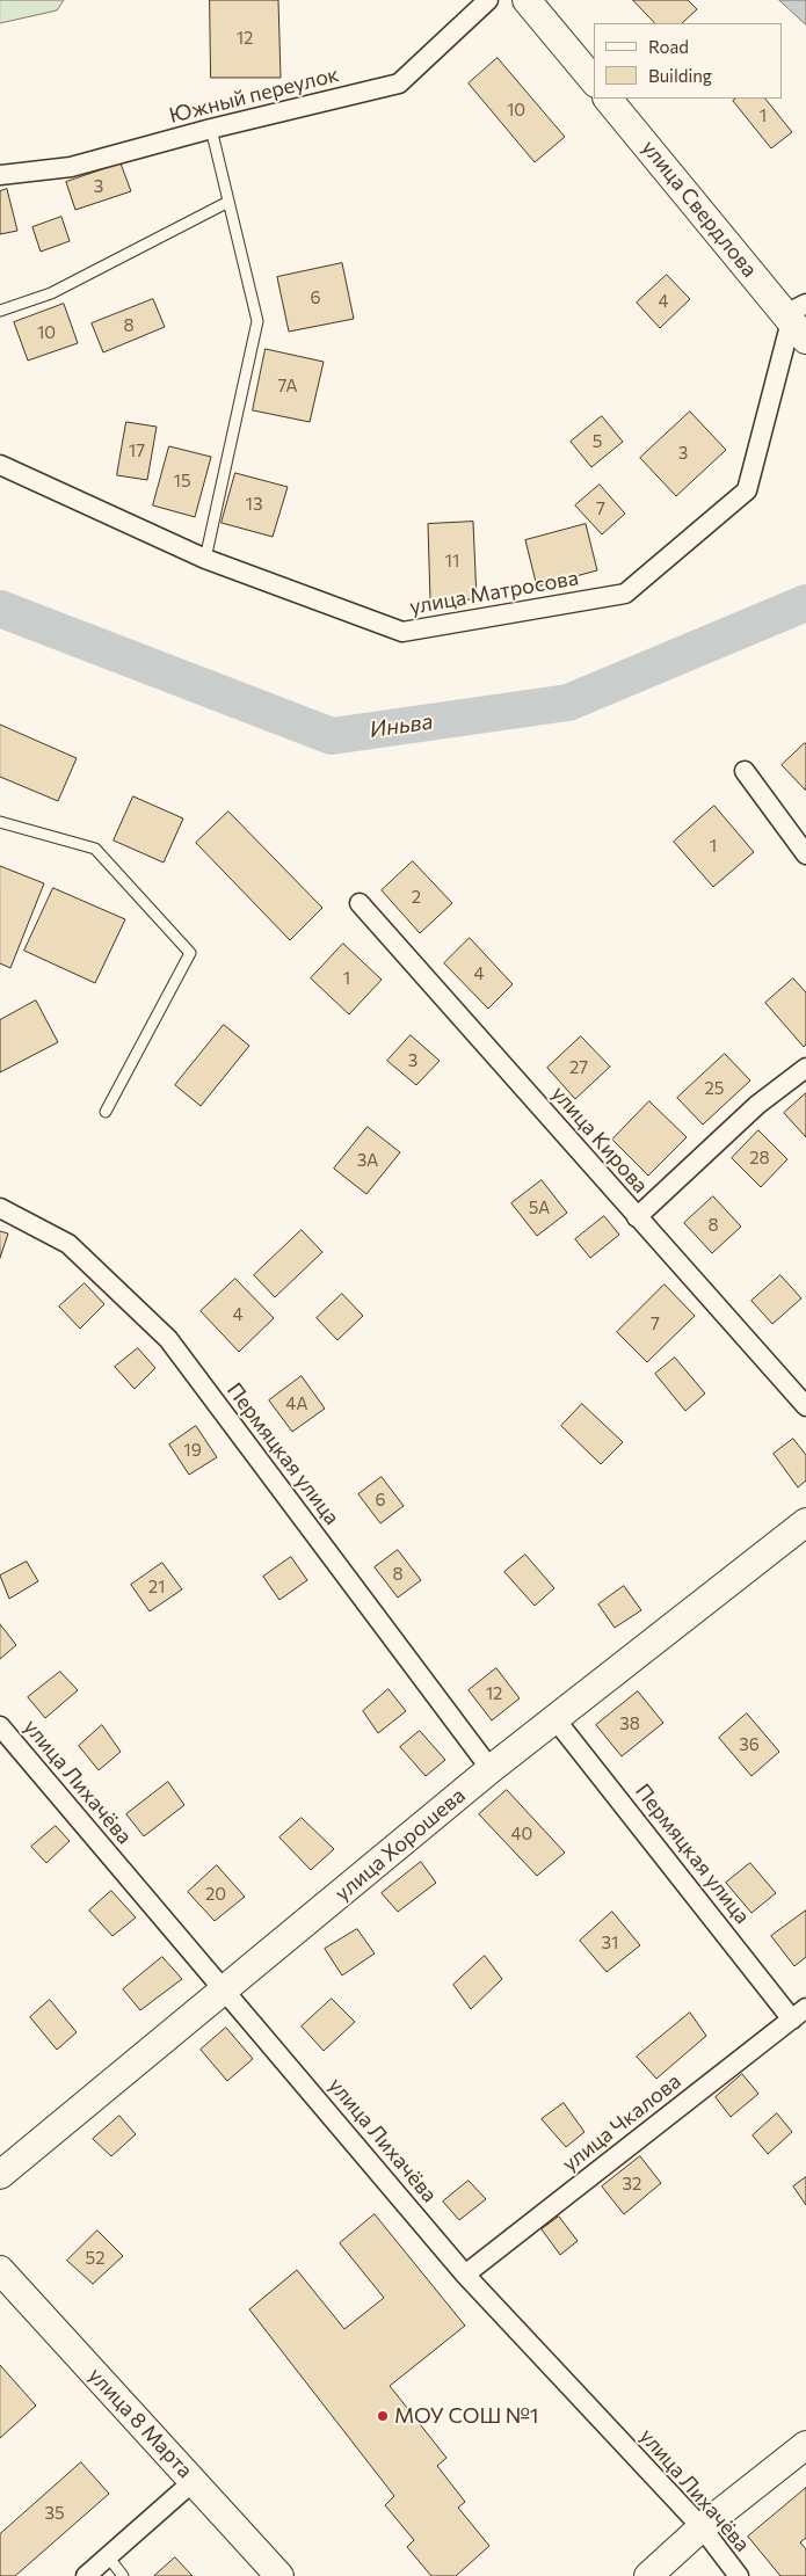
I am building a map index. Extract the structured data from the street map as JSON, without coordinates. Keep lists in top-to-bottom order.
{
  "streets": {
    "street": [
      "Южный переулок",
      "улица Свердлова",
      "улица Матросова",
      "улица Кирова",
      "Пермяцкая улица",
      "улица Лихачёва",
      "улица Хорошева",
      "улица Чкалова",
      "улица 8 Марта"
    ]
  },
  "crossings": [
    ["улица Свердлова", "улица Матросова"],
    ["Пермяцкая улица", "улица Хорошева"],
    ["Пермяцкая улица", "улица Чкалова"],
    ["улица Лихачёва", "улица Хорошева"],
    ["улица Лихачёва", "улица Чкалова"]
  ],
  "water": ["Иньва"],
  "places": ["МОУ СОШ №1"],
  "house_numbers": [
    "12",
    "10",
    "1",
    "3",
    "6",
    "4",
    "8",
    "10",
    "7А",
    "5",
    "17",
    "3",
    "15",
    "13",
    "7",
    "11",
    "1",
    "2",
    "4",
    "1",
    "3",
    "27",
    "25",
    "28",
    "3А",
    "5А",
    "8",
    "4",
    "7",
    "4А",
    "19",
    "6",
    "8",
    "21",
    "12",
    "38",
    "36",
    "40",
    "20",
    "31",
    "32",
    "52",
    "35"
  ],
  "legend": ["Road", "Building"]
}
